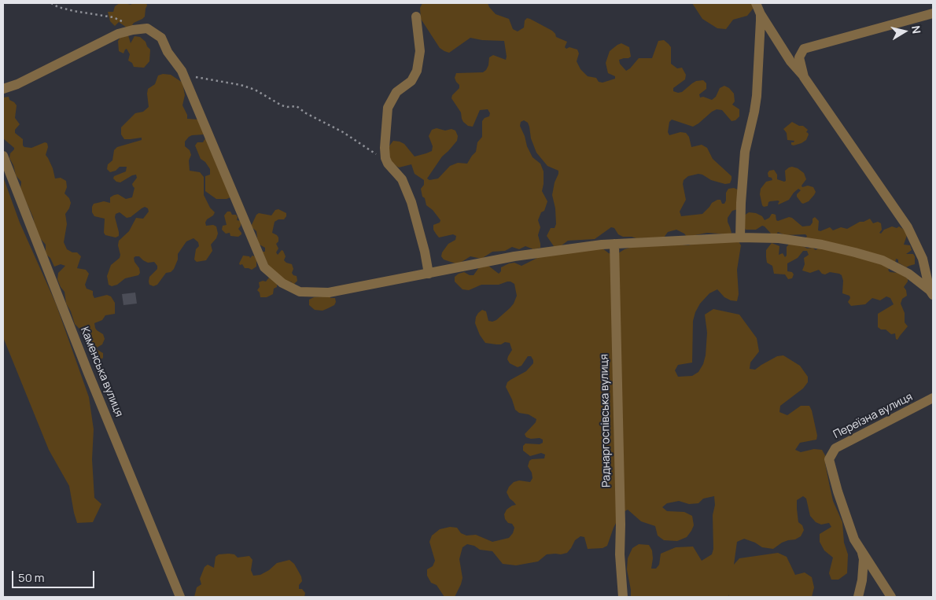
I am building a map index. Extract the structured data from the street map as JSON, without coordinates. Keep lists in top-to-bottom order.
{
  "streets": {
    "street": ["Каменська вулиця", "Переїзна вулиця", "Раднаргоспівська вулиця"]
  },
  "scale_bar": "50 m",
  "north": "right"
}
